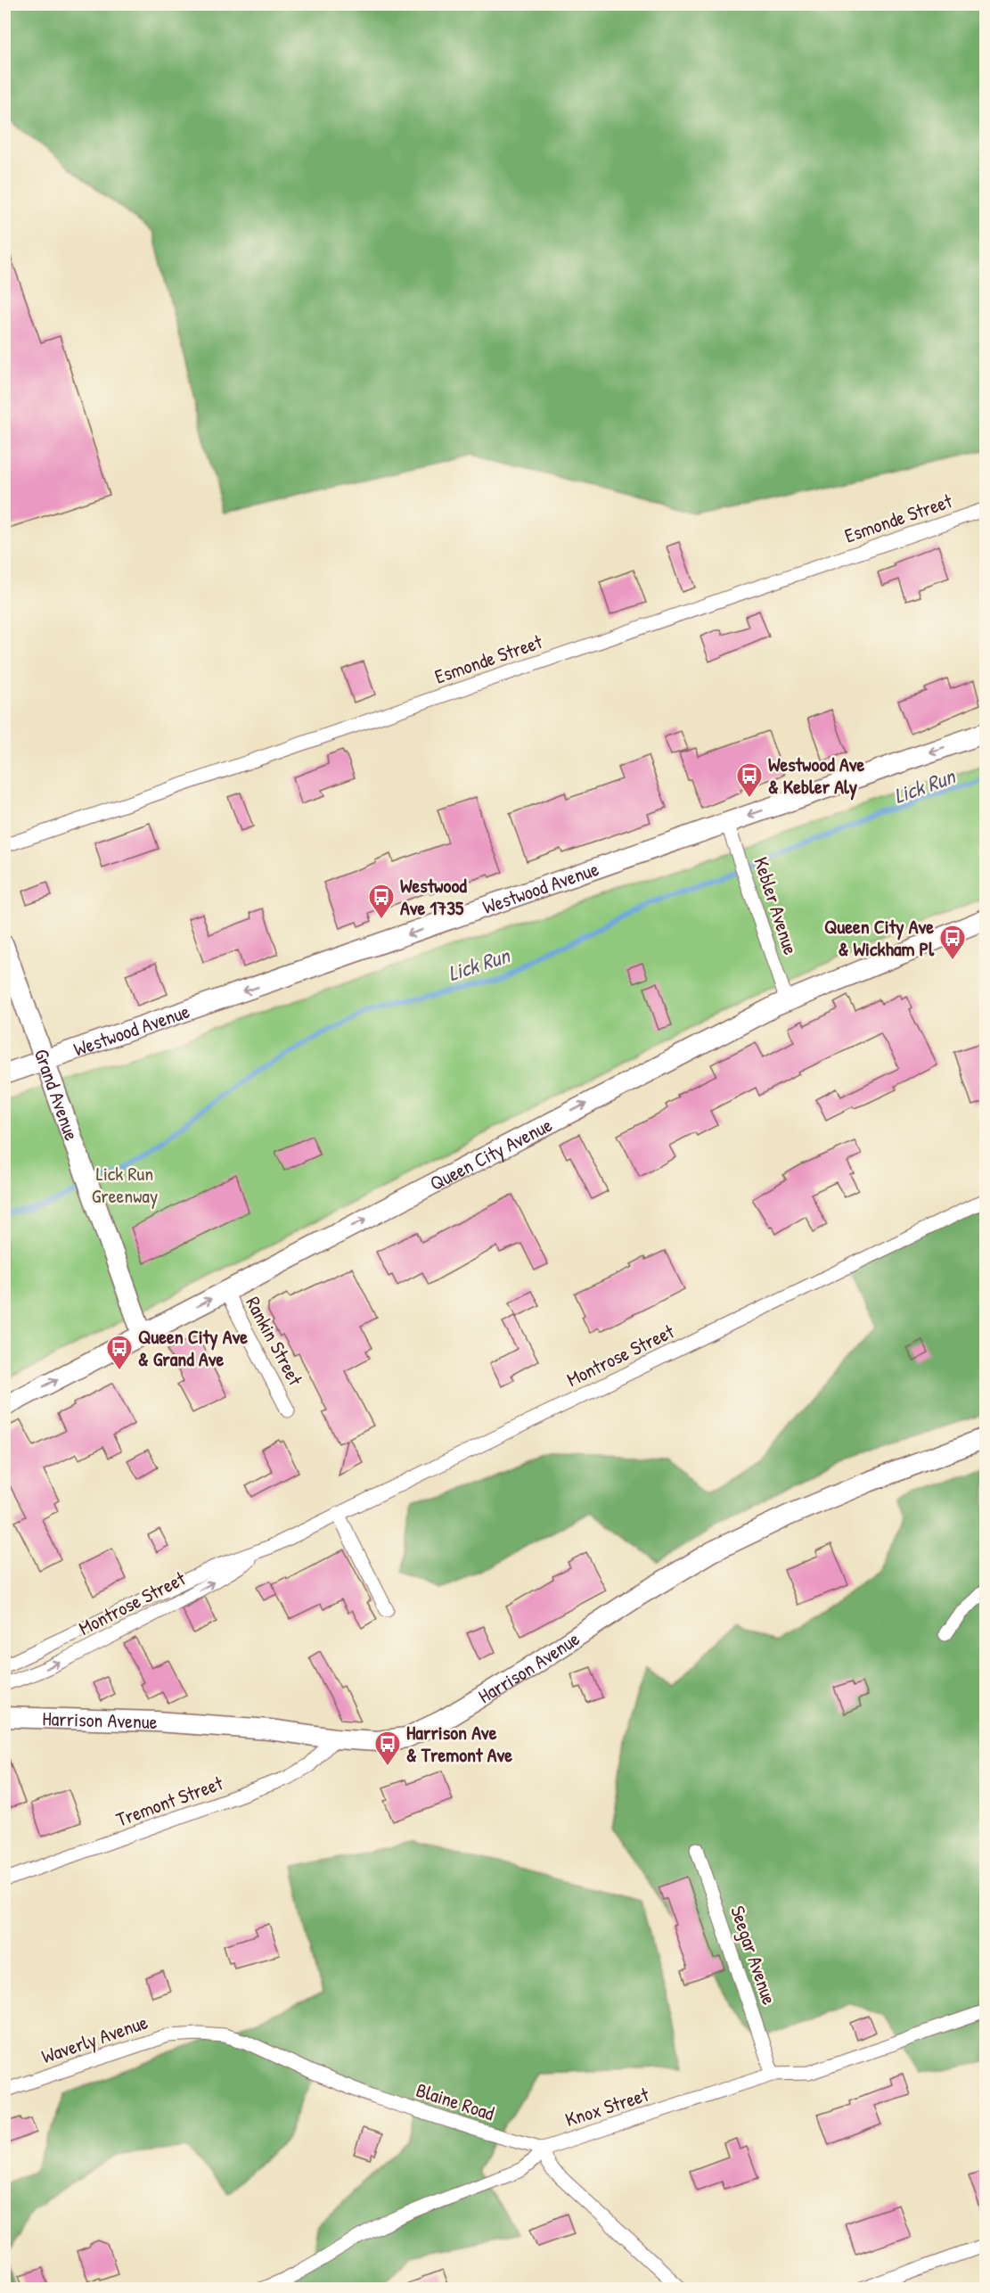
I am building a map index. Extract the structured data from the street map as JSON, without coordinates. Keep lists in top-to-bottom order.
{
  "streets": {
    "main road": [
      "Westwood Avenue",
      "Grand Avenue",
      "Queen City Avenue",
      "Harrison Avenue"
    ],
    "street": [
      "Esmonde Street",
      "Kebler Avenue",
      "Rankin Street",
      "Montrose Street",
      "Tremont Street",
      "Seegar Avenue",
      "Waverly Avenue",
      "Blaine Road",
      "Knox Street"
    ]
  },
  "crossings": [
    ["Westwood Avenue", "Kebler Avenue"],
    ["Westwood Avenue", "Grand Avenue"],
    ["Kebler Avenue", "Queen City Avenue"],
    ["Grand Avenue", "Queen City Avenue"],
    ["Queen City Avenue", "Rankin Street"],
    ["Harrison Avenue", "Tremont Street"],
    ["Seegar Avenue", "Knox Street"],
    ["Waverly Avenue", "Blaine Road"],
    ["Blaine Road", "Knox Street"]
  ],
  "one_way": ["Westwood Avenue", "Queen City Avenue"],
  "water": ["Lick Run"],
  "parks": ["Lick Run Greenway"],
  "places": {
    "bus stop": [
      "Westwood Ave & Kebler Aly",
      "Westwood Ave 1735",
      "Queen City Ave & Wickham Pl",
      "Queen City Ave & Grand Ave",
      "Harrison Ave & Tremont Ave"
    ]
  }
}
